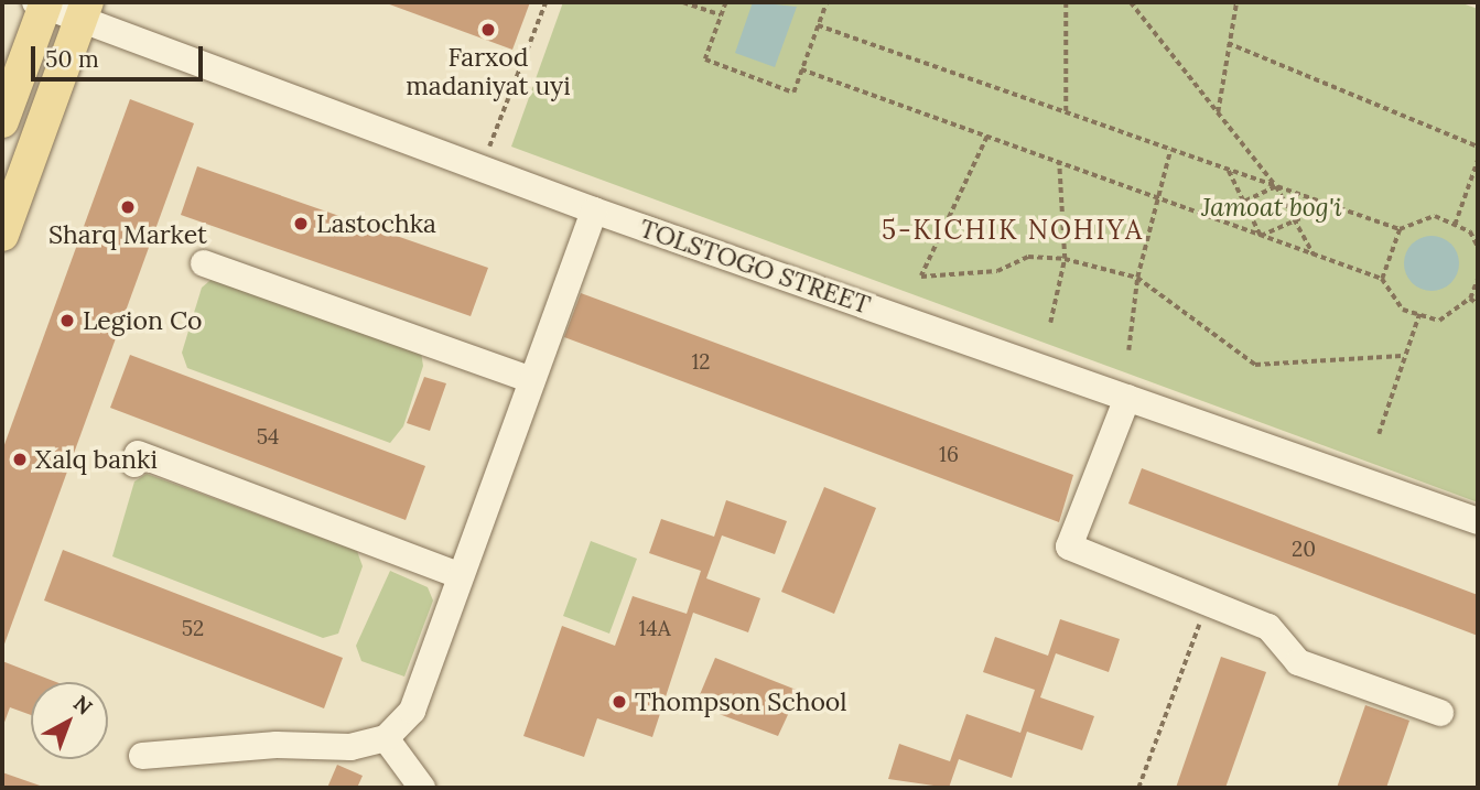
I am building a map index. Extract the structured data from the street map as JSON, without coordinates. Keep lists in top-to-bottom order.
{
  "streets": {
    "street": ["TOLSTOGO STREET"]
  },
  "districts": ["5-KICHIK NOHIYA"],
  "parks": ["Jamoat bog'i"],
  "places": [
    "Farxod madaniyat uyi",
    "Sharq Market",
    "Lastochka",
    "Legion Co",
    "Xalq banki",
    "Thompson School"
  ],
  "house_numbers": [
    "12",
    "54",
    "16",
    "20",
    "52",
    "14A"
  ],
  "scale_bar": "50 m",
  "north": "top right"
}
